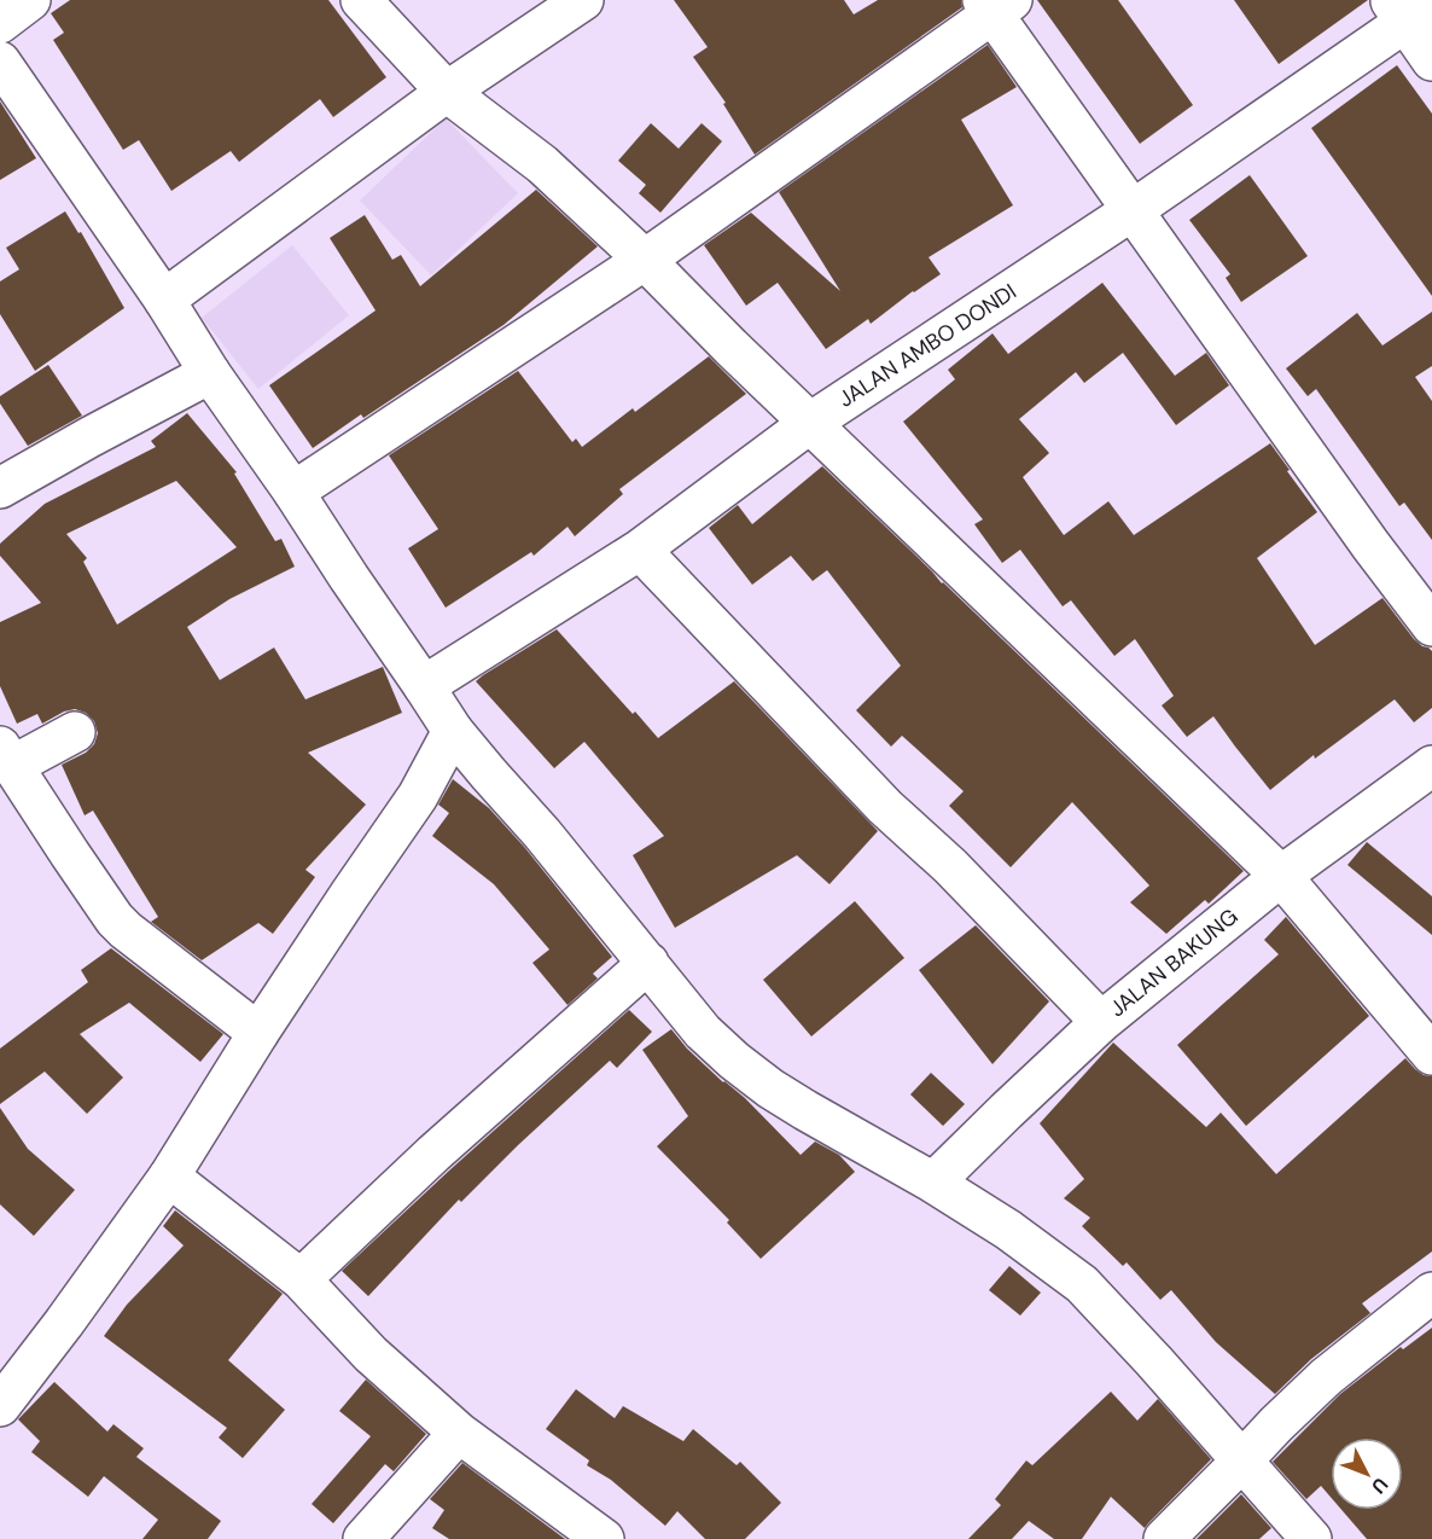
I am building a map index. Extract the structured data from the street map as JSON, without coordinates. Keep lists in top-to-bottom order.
{
  "streets": {
    "street": ["JALAN AMBO DONDI", "JALAN BAKUNG"]
  },
  "north": "bottom right"
}
